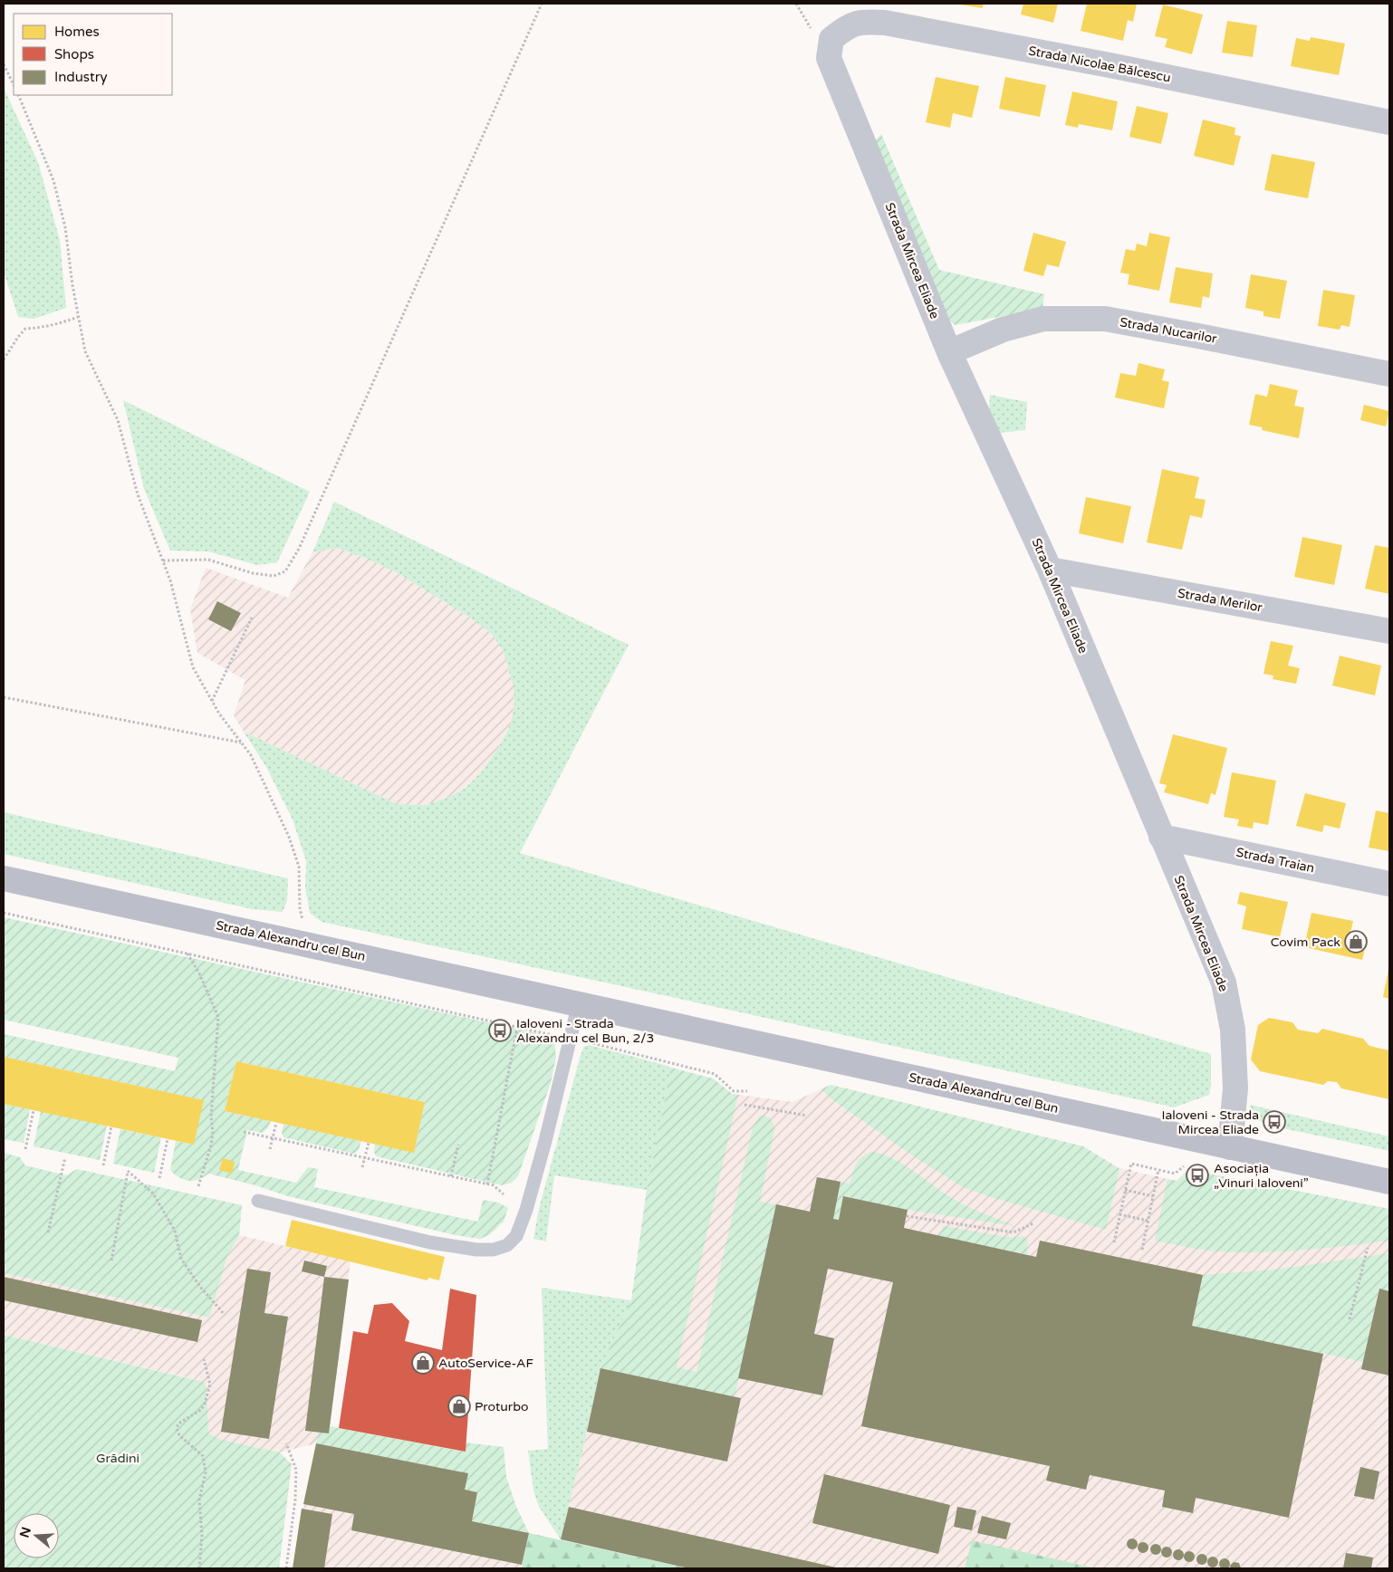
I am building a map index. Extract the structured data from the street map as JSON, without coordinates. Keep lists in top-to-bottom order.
{
  "streets": {
    "main road": ["Strada Alexandru cel Bun"],
    "street": [
      "Strada Nicolae Bălcescu",
      "Strada Mircea Eliade",
      "Strada Nucarilor",
      "Strada Merilor",
      "Strada Traian"
    ]
  },
  "crossings": [
    ["Strada Nicolae Bălcescu", "Strada Mircea Eliade"],
    ["Strada Mircea Eliade", "Strada Nucarilor"],
    ["Strada Mircea Eliade", "Strada Merilor"],
    ["Strada Mircea Eliade", "Strada Traian"],
    ["Strada Mircea Eliade", "Strada Alexandru cel Bun"]
  ],
  "parks": ["Grădini"],
  "places": {
    "shop": ["Covim Pack", "AutoService-AF", "Proturbo"],
    "bus stop": ["Ialoveni - Strada Alexandru cel Bun, 2/3", "Ialoveni - Strada Mircea Eliade", "Asociația „Vinuri Ialoveni”"]
  },
  "legend": ["Homes", "Shops", "Industry"],
  "north": "left"
}
